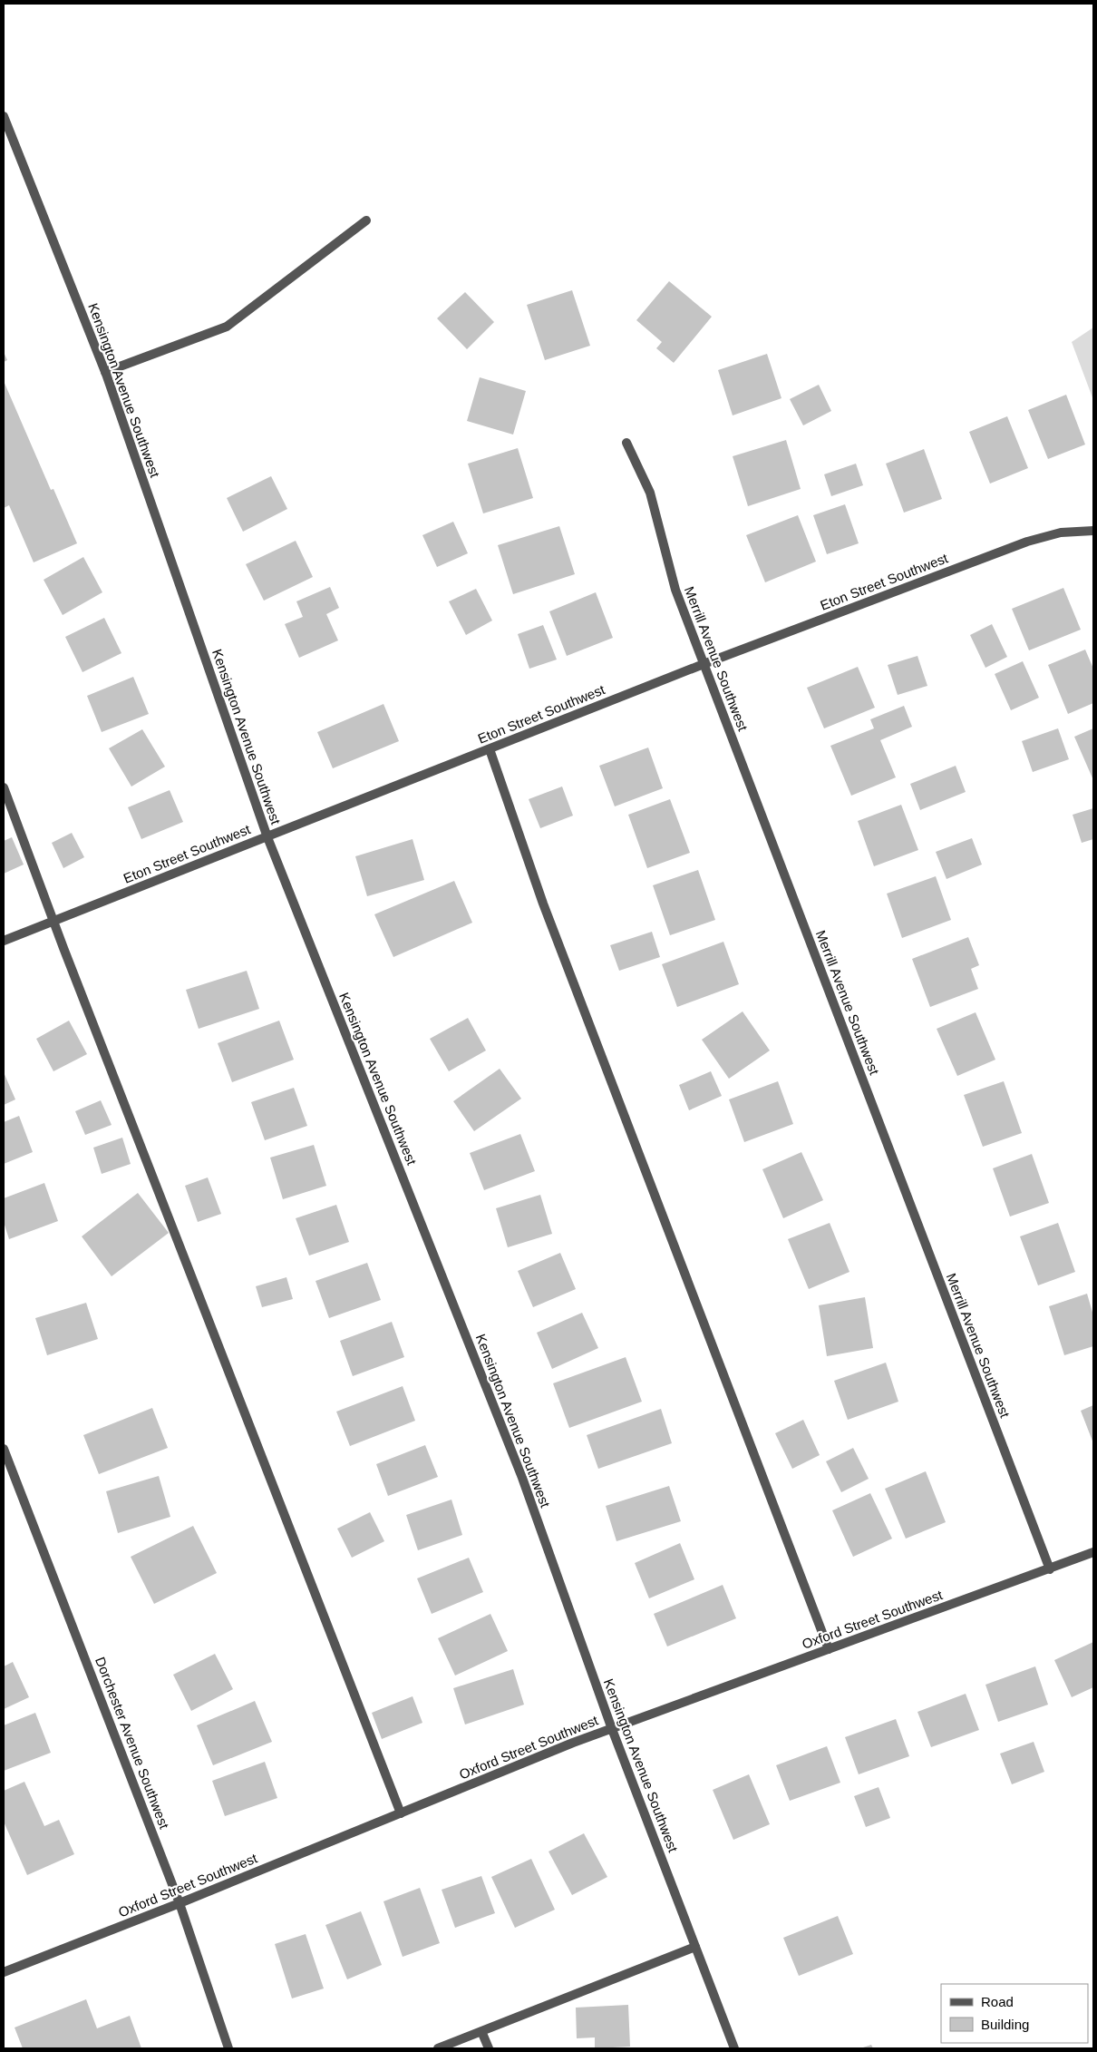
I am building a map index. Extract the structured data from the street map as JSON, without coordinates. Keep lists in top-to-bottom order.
{
  "streets": {
    "street": [
      "Kensington Avenue Southwest",
      "Eton Street Southwest",
      "Merrill Avenue Southwest",
      "Oxford Street Southwest",
      "Dorchester Avenue Southwest"
    ]
  },
  "crossings": [
    ["Kensington Avenue Southwest", "Eton Street Southwest"],
    ["Kensington Avenue Southwest", "Oxford Street Southwest"],
    ["Eton Street Southwest", "Merrill Avenue Southwest"],
    ["Merrill Avenue Southwest", "Oxford Street Southwest"],
    ["Oxford Street Southwest", "Dorchester Avenue Southwest"]
  ],
  "legend": ["Road", "Building"]
}
